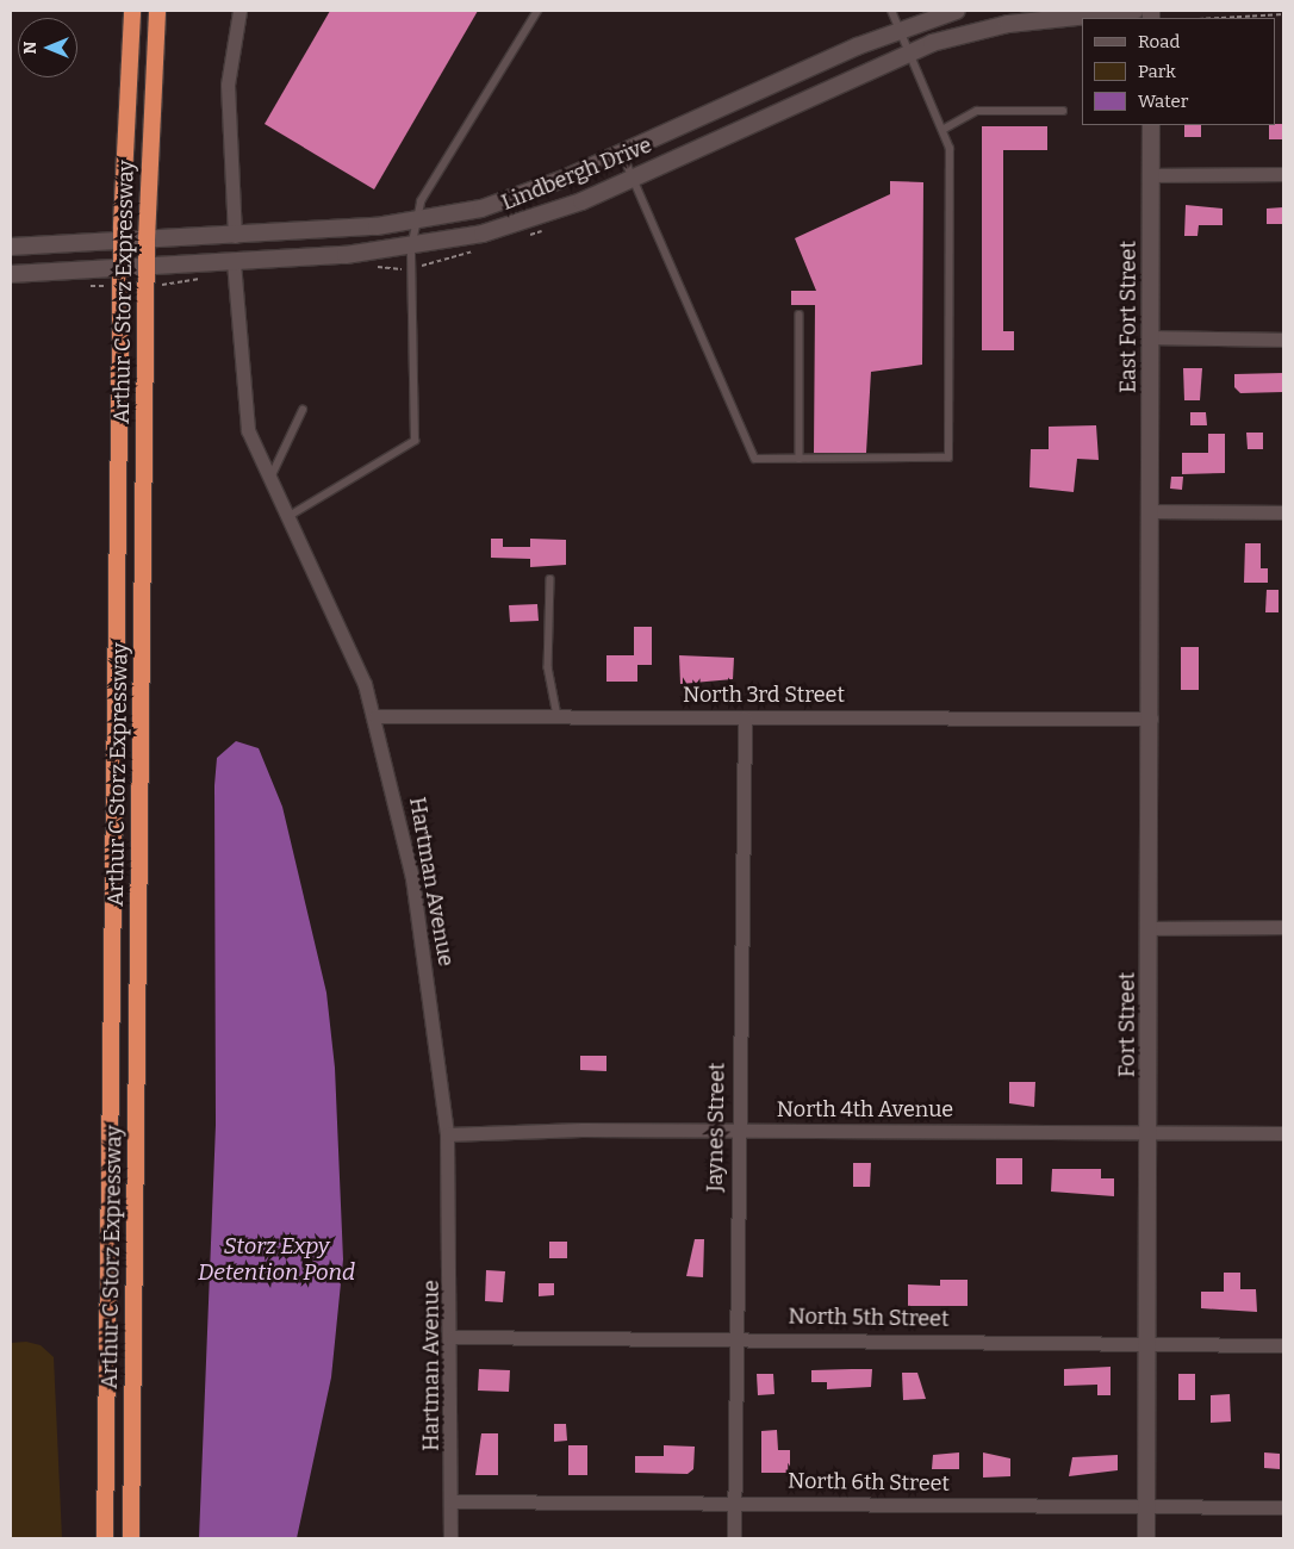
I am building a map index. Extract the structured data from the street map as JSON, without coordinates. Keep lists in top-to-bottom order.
{
  "streets": {
    "highway": ["Arthur C Storz Expressway"],
    "street": [
      "Lindbergh Drive",
      "East Fort Street",
      "North 3rd Street",
      "Hartman Avenue",
      "Fort Street",
      "North 4th Avenue",
      "Jaynes Street",
      "North 5th Street",
      "North 6th Street"
    ]
  },
  "crossings": [
    ["Lindbergh Drive", "Arthur C Storz Expressway"],
    ["Lindbergh Drive", "Hartman Avenue"],
    ["East Fort Street", "Fort Street"],
    ["North 3rd Street", "Hartman Avenue"],
    ["North 3rd Street", "Fort Street"],
    ["North 3rd Street", "Jaynes Street"],
    ["Hartman Avenue", "North 4th Avenue"],
    ["Hartman Avenue", "North 5th Street"],
    ["Hartman Avenue", "North 6th Street"],
    ["Fort Street", "North 4th Avenue"],
    ["Fort Street", "North 5th Street"],
    ["Fort Street", "North 6th Street"],
    ["North 4th Avenue", "Jaynes Street"],
    ["Jaynes Street", "North 5th Street"],
    ["Jaynes Street", "North 6th Street"]
  ],
  "water": ["Storz Expy Detention Pond"],
  "legend": ["Road", "Park", "Water"],
  "north": "left"
}
